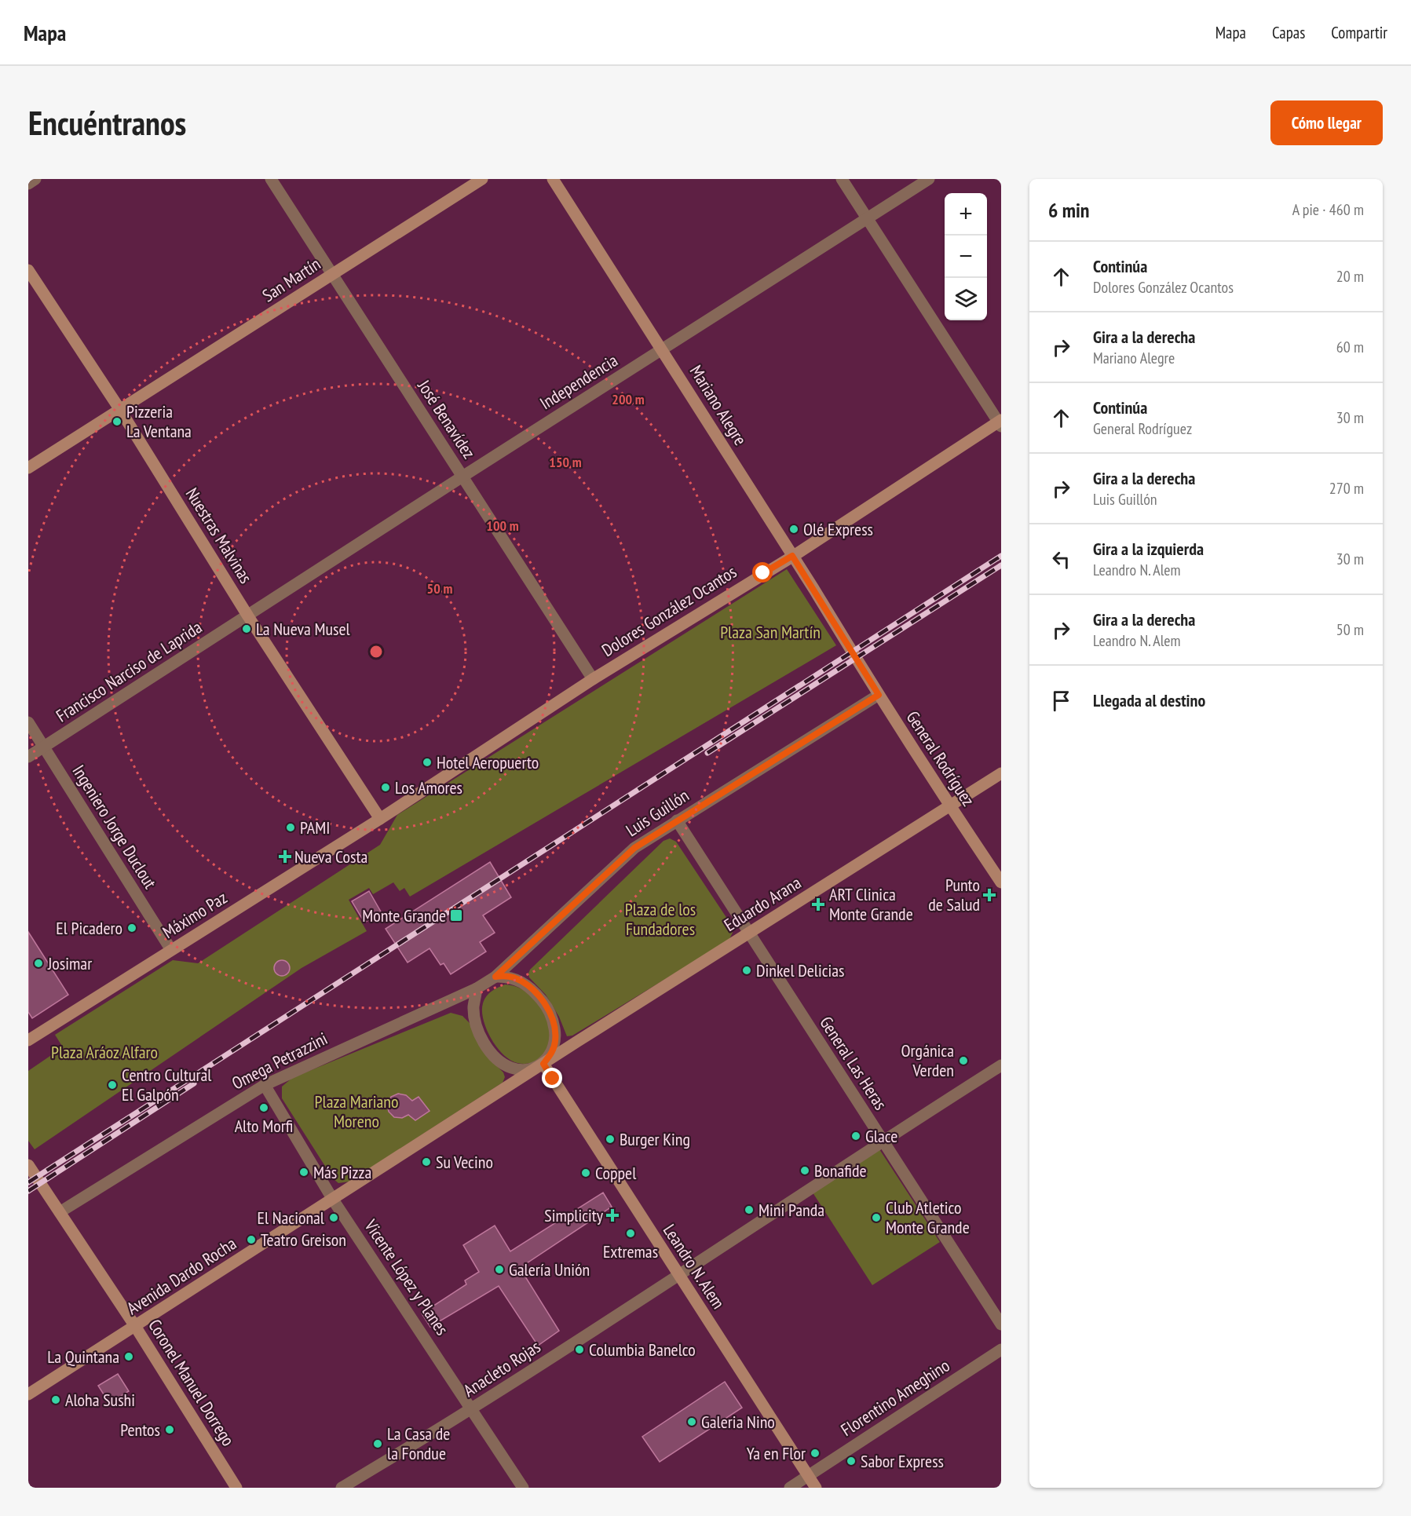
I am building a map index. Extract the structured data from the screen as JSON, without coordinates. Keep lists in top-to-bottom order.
{
  "streets": {
    "street": [
      "San Martín",
      "Independencia",
      "Mariano Alegre",
      "José Benavídez",
      "Nuestras Malvinas",
      "Dolores González Ocantos",
      "Francisco Narciso de Laprida",
      "General Rodríguez",
      "Luis Guillón",
      "Ingeniero Jorge Duclout",
      "Eduardo Arana",
      "Máximo Paz",
      "Omega Petrazzini",
      "General Las Heras",
      "Leandro N. Alem",
      "Avenida Dardo Rocha",
      "Vicente López y Planes",
      "Anacleto Rojas",
      "Coronel Manuel Dorrego",
      "Florentino Ameghino"
    ]
  },
  "crossings": [
    ["San Martín", "José Benavídez"],
    ["San Martín", "Nuestras Malvinas"],
    ["Independencia", "Mariano Alegre"],
    ["Independencia", "José Benavídez"],
    ["Independencia", "Nuestras Malvinas"],
    ["Independencia", "Francisco Narciso de Laprida"],
    ["Mariano Alegre", "Dolores González Ocantos"],
    ["Mariano Alegre", "General Rodríguez"],
    ["José Benavídez", "Dolores González Ocantos"],
    ["Nuestras Malvinas", "Dolores González Ocantos"],
    ["Nuestras Malvinas", "Francisco Narciso de Laprida"],
    ["Nuestras Malvinas", "Máximo Paz"],
    ["Dolores González Ocantos", "Máximo Paz"],
    ["Francisco Narciso de Laprida", "Ingeniero Jorge Duclout"],
    ["General Rodríguez", "Luis Guillón"],
    ["General Rodríguez", "Eduardo Arana"],
    ["Luis Guillón", "Eduardo Arana"],
    ["Luis Guillón", "Omega Petrazzini"],
    ["Luis Guillón", "General Las Heras"],
    ["Luis Guillón", "Leandro N. Alem"],
    ["Luis Guillón", "Avenida Dardo Rocha"],
    ["Ingeniero Jorge Duclout", "Máximo Paz"],
    ["Eduardo Arana", "Omega Petrazzini"],
    ["Eduardo Arana", "General Las Heras"],
    ["Eduardo Arana", "Leandro N. Alem"],
    ["Eduardo Arana", "Avenida Dardo Rocha"],
    ["Omega Petrazzini", "Leandro N. Alem"],
    ["Omega Petrazzini", "Avenida Dardo Rocha"],
    ["Omega Petrazzini", "Vicente López y Planes"],
    ["Omega Petrazzini", "Coronel Manuel Dorrego"],
    ["General Las Heras", "Anacleto Rojas"],
    ["Leandro N. Alem", "Avenida Dardo Rocha"],
    ["Leandro N. Alem", "Anacleto Rojas"],
    ["Leandro N. Alem", "Florentino Ameghino"],
    ["Avenida Dardo Rocha", "Vicente López y Planes"],
    ["Avenida Dardo Rocha", "Coronel Manuel Dorrego"],
    ["Vicente López y Planes", "Anacleto Rojas"]
  ],
  "parks": [
    "Plaza San Martín",
    "Plaza de los Fundadores",
    "Plaza Aráoz Alfaro",
    "Plaza Mariano Moreno"
  ],
  "places": {
    "other": [
      "Pizzeria La Ventana",
      "Olé Express",
      "La Nueva Musel",
      "Hotel Aeropuerto",
      "Los Amores",
      "PAMI",
      "El Picadero",
      "Josimar",
      "Dinkel Delicias",
      "Orgánica Verden",
      "Centro Cultural El Galpón",
      "Alto Morfi",
      "Glace",
      "Burger King",
      "Su Vecino",
      "Bonafide",
      "Más Pizza",
      "Coppel",
      "Mini Panda",
      "El Nacional",
      "Club Atletico Monte Grande",
      "Extremas",
      "Teatro Greison",
      "Galería Unión",
      "Columbia Banelco",
      "La Quintana",
      "Aloha Sushi",
      "Galeria Nino",
      "Pentos",
      "La Casa de la Fondue",
      "Ya en Flor",
      "Sabor Express"
    ],
    "health": [
      "Nueva Costa",
      "Punto de Salud",
      "ART Clinica Monte Grande",
      "Simplicity"
    ],
    "transit": ["Monte Grande"]
  },
  "page": {
    "header": "Mapa",
    "nav": ["Mapa", "Capas", "Compartir"],
    "buttons": "Cómo llegar",
    "title": "Encuéntranos",
    "heading": ["6 min", "A pie · 460 m"],
    "map_buttons": ["+", "−"],
    "list": [
      ["Continúa", "Dolores González Ocantos", "20 m"],
      ["Gira a la derecha", "Mariano Alegre", "60 m"],
      ["Continúa", "General Rodríguez", "30 m"],
      ["Gira a la derecha", "Luis Guillón", "270 m"],
      ["Gira a la izquierda", "Leandro N. Alem", "30 m"],
      ["Gira a la derecha", "Leandro N. Alem", "50 m"],
      "Llegada al destino"
    ]
  },
  "rings": [
    "200 m",
    "150 m",
    "100 m",
    "50 m"
  ]
}
